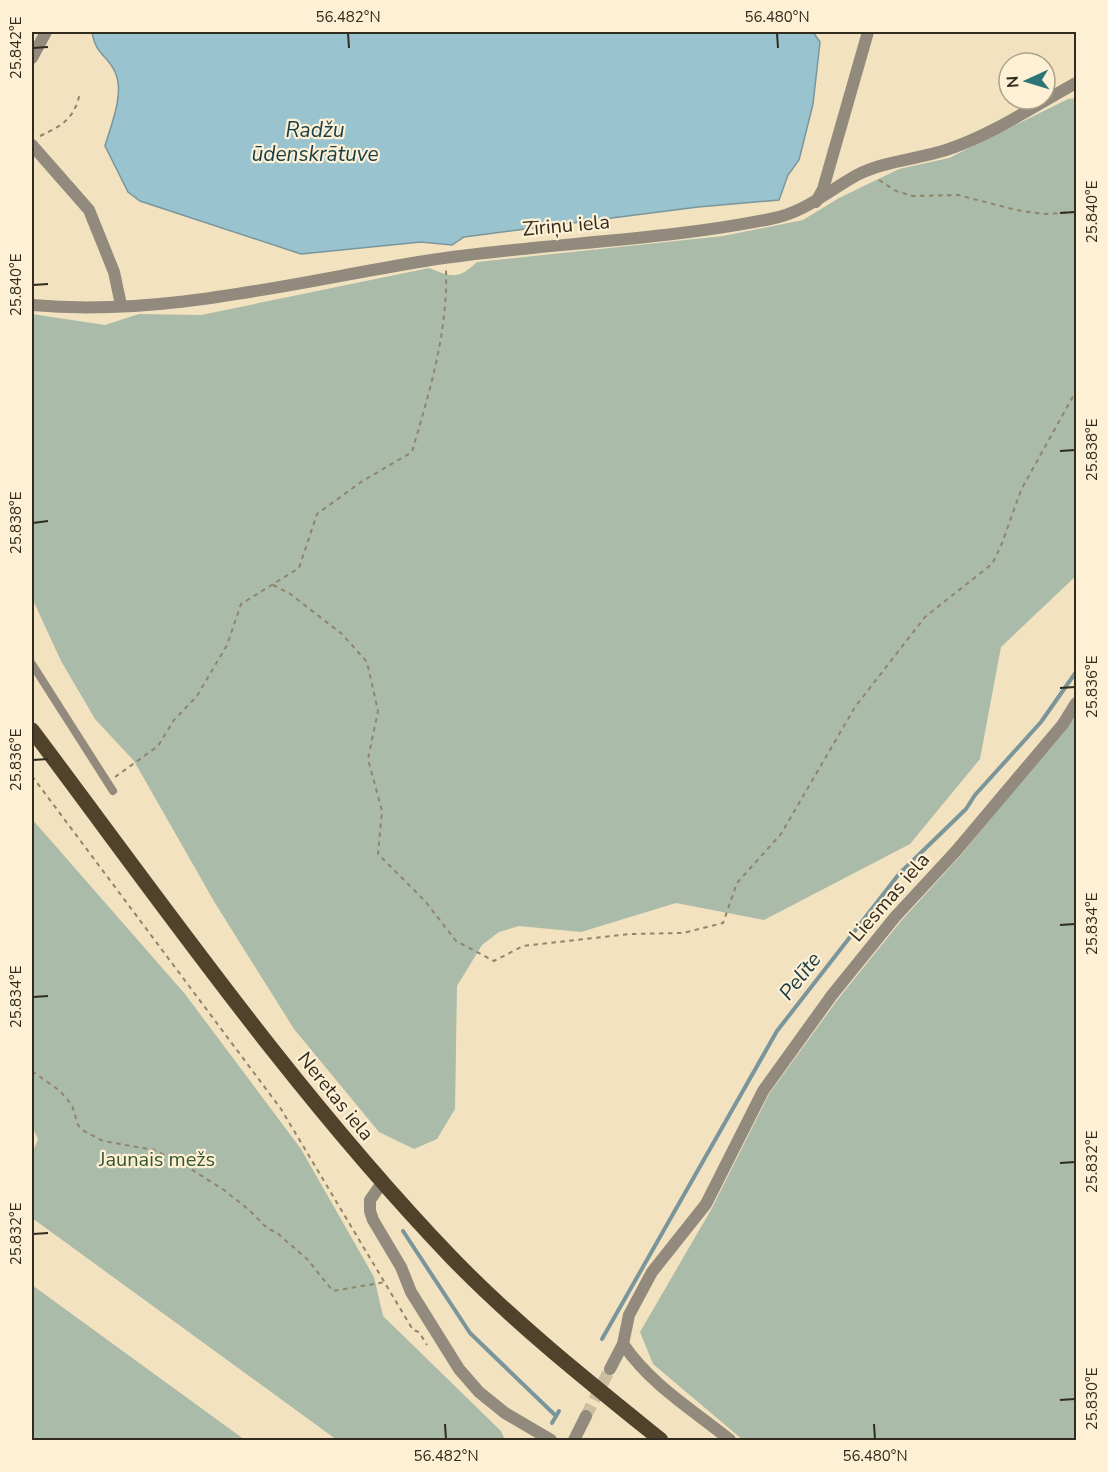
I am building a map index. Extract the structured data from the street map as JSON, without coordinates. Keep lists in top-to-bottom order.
{
  "streets": {
    "main road": ["Neretas iela"],
    "street": ["Zīriņu iela", "Liesmas iela"]
  },
  "water": ["Radžu ūdenskrātuve", "Pelīte"],
  "parks": ["Jaunais mežs"],
  "north": "left",
  "coordinates": [
    "56.482°N",
    "56.480°N",
    "25.842°E",
    "25.840°E",
    "25.838°E",
    "25.836°E",
    "25.834°E",
    "25.832°E",
    "25.830°E"
  ]
}
